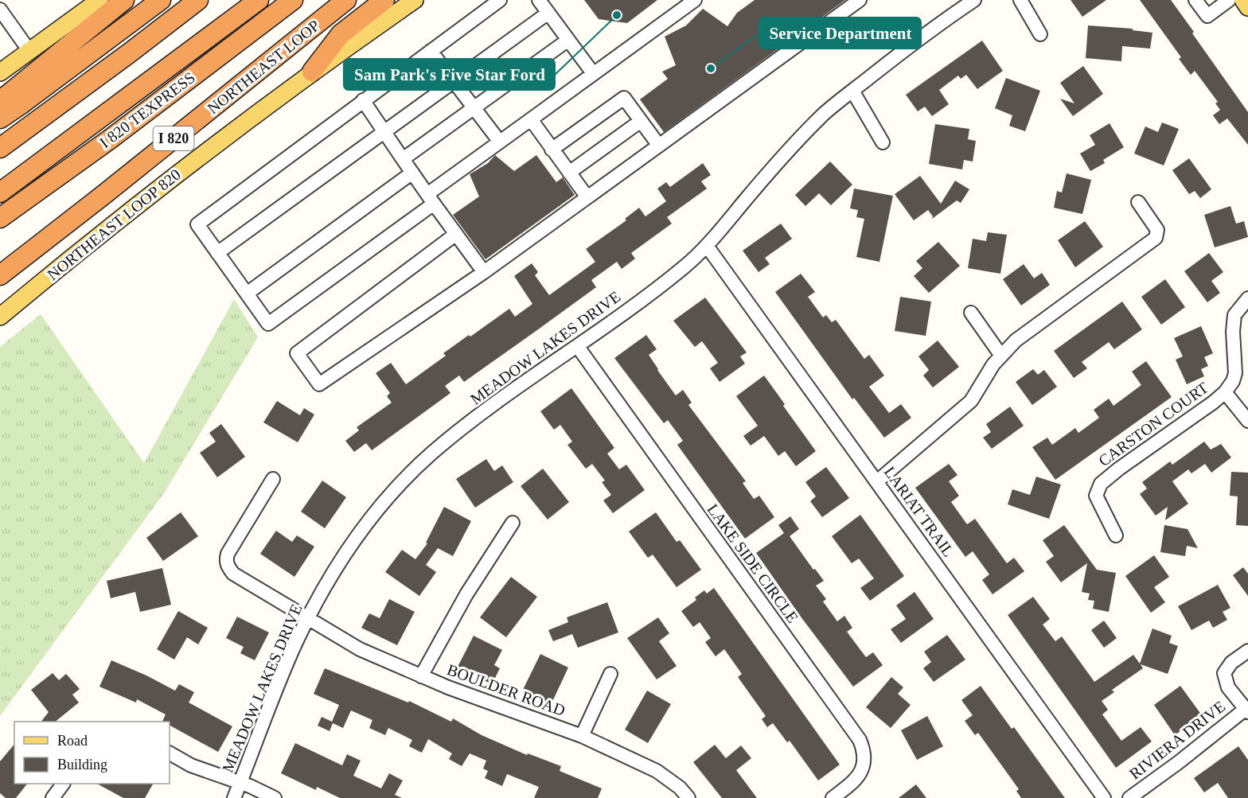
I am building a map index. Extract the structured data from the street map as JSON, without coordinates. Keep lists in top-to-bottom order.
{
  "streets": {
    "highway": ["NORTHEAST LOOP", "I 820 TEXPRESS", "I 820"],
    "main road": ["NORTHEAST LOOP 820"],
    "street": [
      "MEADOW LAKES DRIVE",
      "CARSTON COURT",
      "LARIAT TRAIL",
      "LAKE SIDE CIRCLE",
      "BOULDER ROAD",
      "RIVIERA DRIVE"
    ]
  },
  "crossings": [
    ["MEADOW LAKES DRIVE", "LARIAT TRAIL"],
    ["MEADOW LAKES DRIVE", "LAKE SIDE CIRCLE"],
    ["MEADOW LAKES DRIVE", "BOULDER ROAD"]
  ],
  "places": ["Sam Park's Five Star Ford", "Service Department"],
  "legend": ["Road", "Building"]
}
